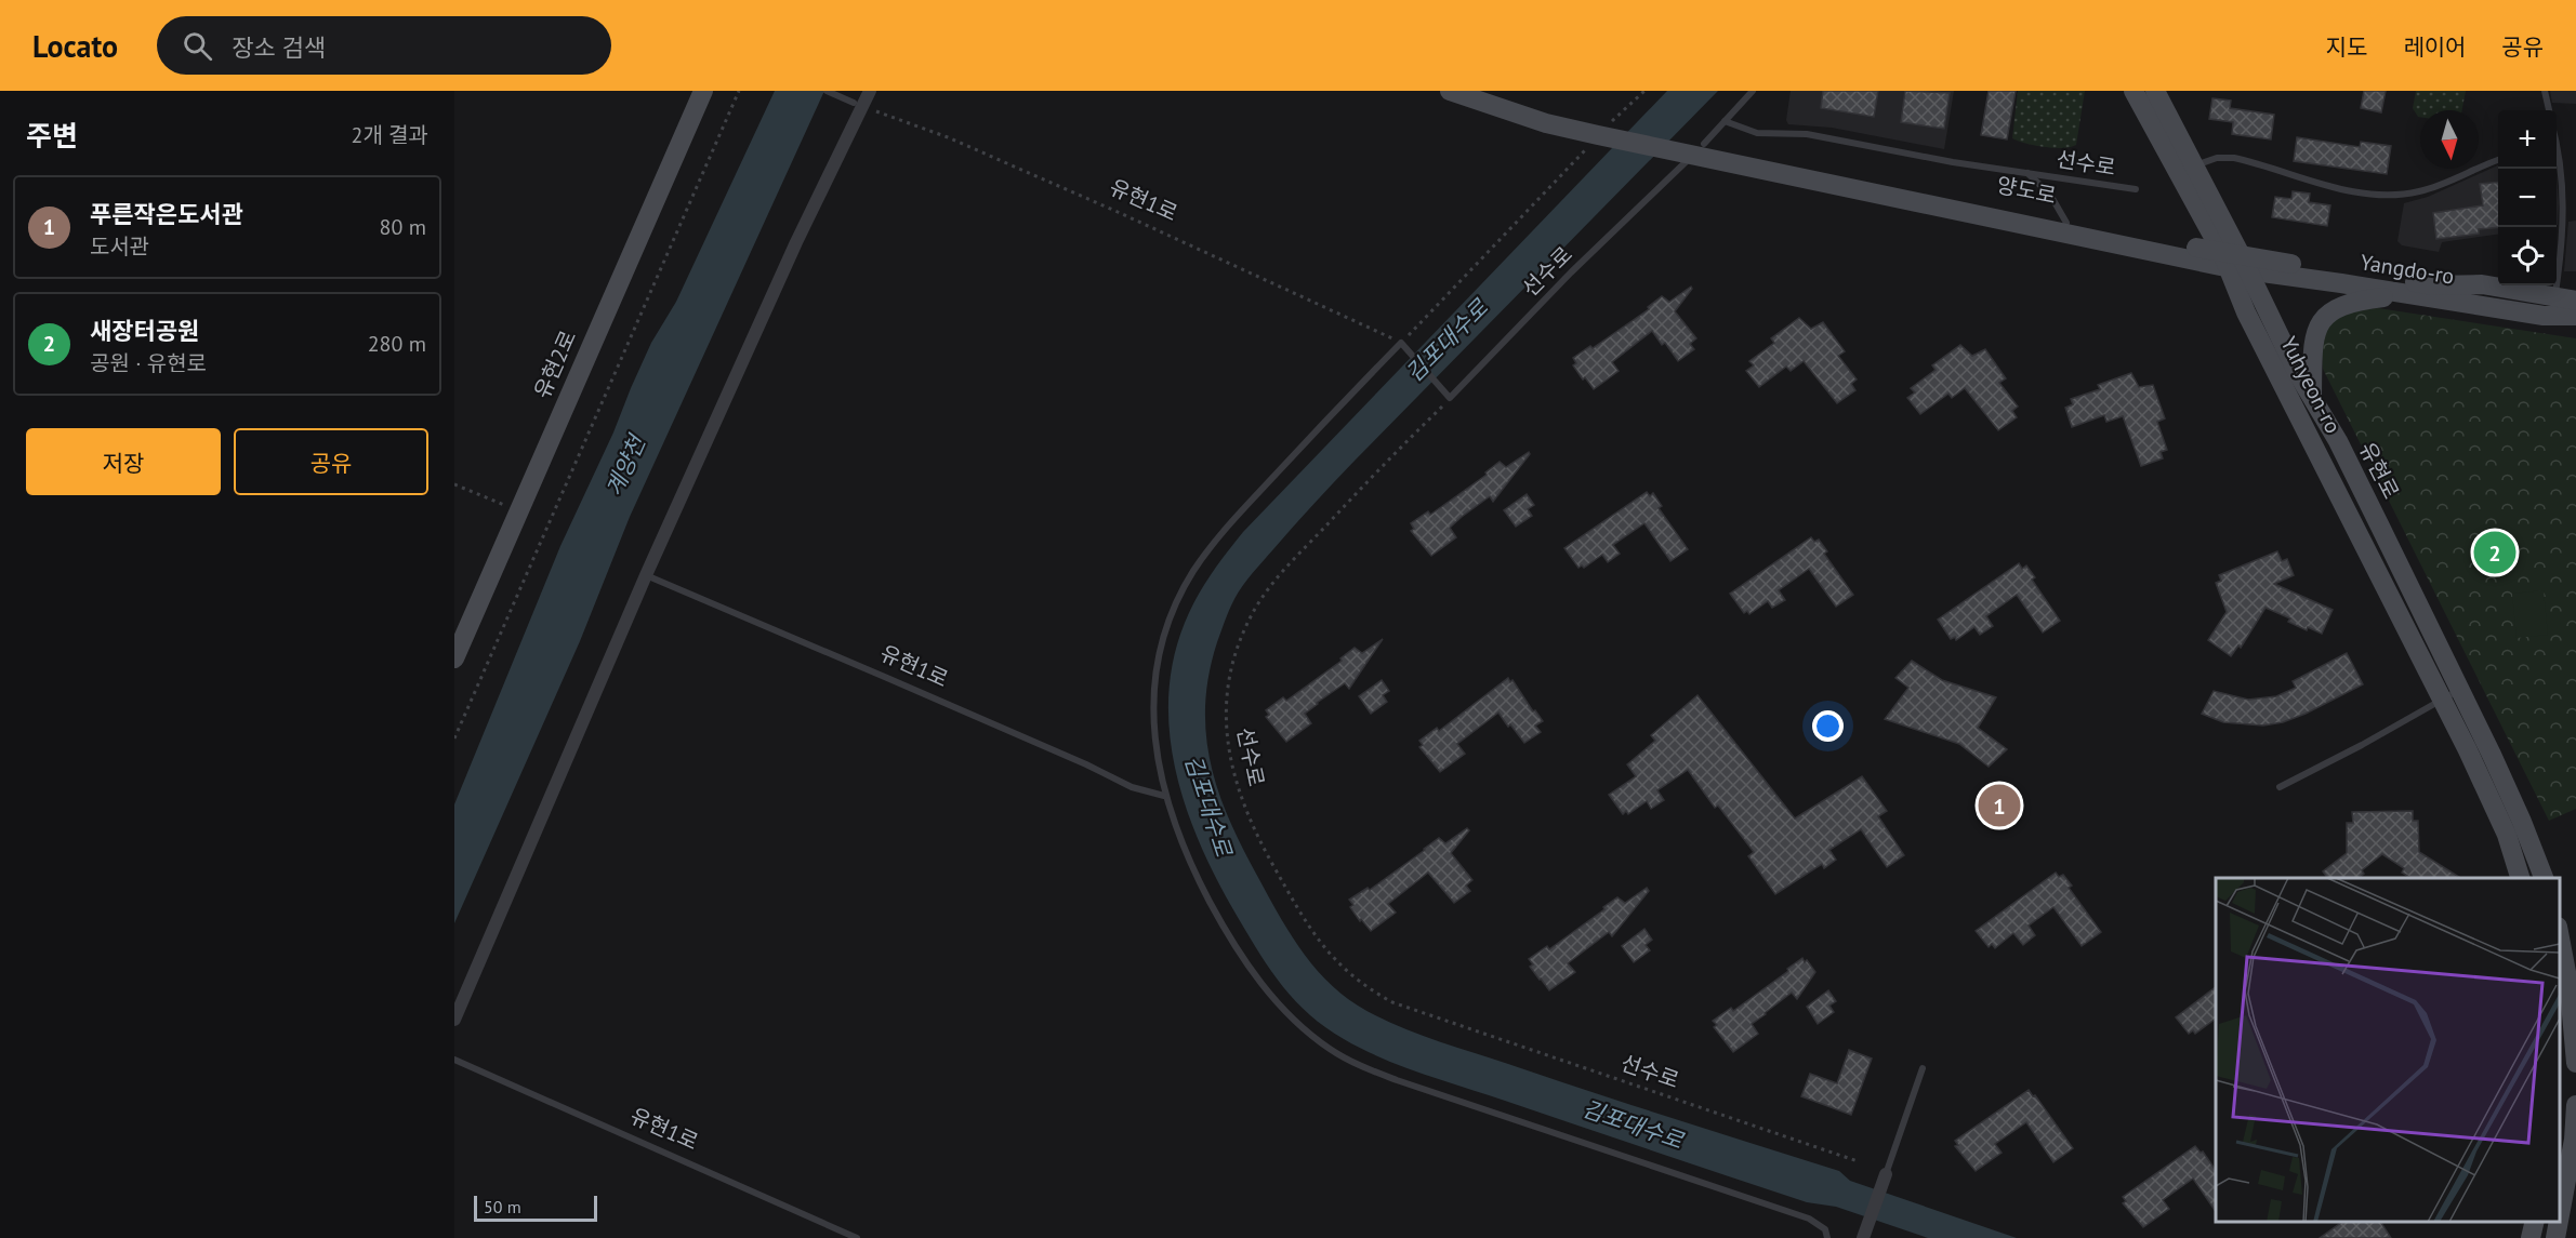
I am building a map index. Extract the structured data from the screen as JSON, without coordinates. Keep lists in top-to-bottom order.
{
  "streets": {
    "street": [
      "양도로",
      "Yangdo-ro",
      "유현2로",
      "Yuhyeon-ro",
      "유현로"
    ],
    "lane": ["선수로", "유현1로"]
  },
  "crossings": [
    ["선수로", "양도로"],
    ["양도로", "Yangdo-ro"],
    ["양도로", "Yuhyeon-ro"],
    ["양도로", "유현로"],
    ["Yangdo-ro", "Yuhyeon-ro"],
    ["Yangdo-ro", "유현로"],
    ["Yuhyeon-ro", "유현로"]
  ],
  "water": ["김포대수로", "계양천"],
  "scale_bar": "50 m",
  "north": "bottom",
  "page": {
    "header": "Locato",
    "search": "장소 검색",
    "nav": ["지도", "레이어", "공유"],
    "heading": ["주변", "2개 결과"],
    "map_buttons": ["+", "−"],
    "list": [
      {
        "mark": "1",
        "name": "푸른작은도서관",
        "note": "도서관",
        "value": "80 m"
      },
      {
        "mark": "2",
        "name": "새장터공원",
        "note": "공원 · 유현로",
        "value": "280 m"
      }
    ],
    "buttons": ["저장", "공유"],
    "pins": ["2", "1"],
    "scale": "50 m"
  }
}
